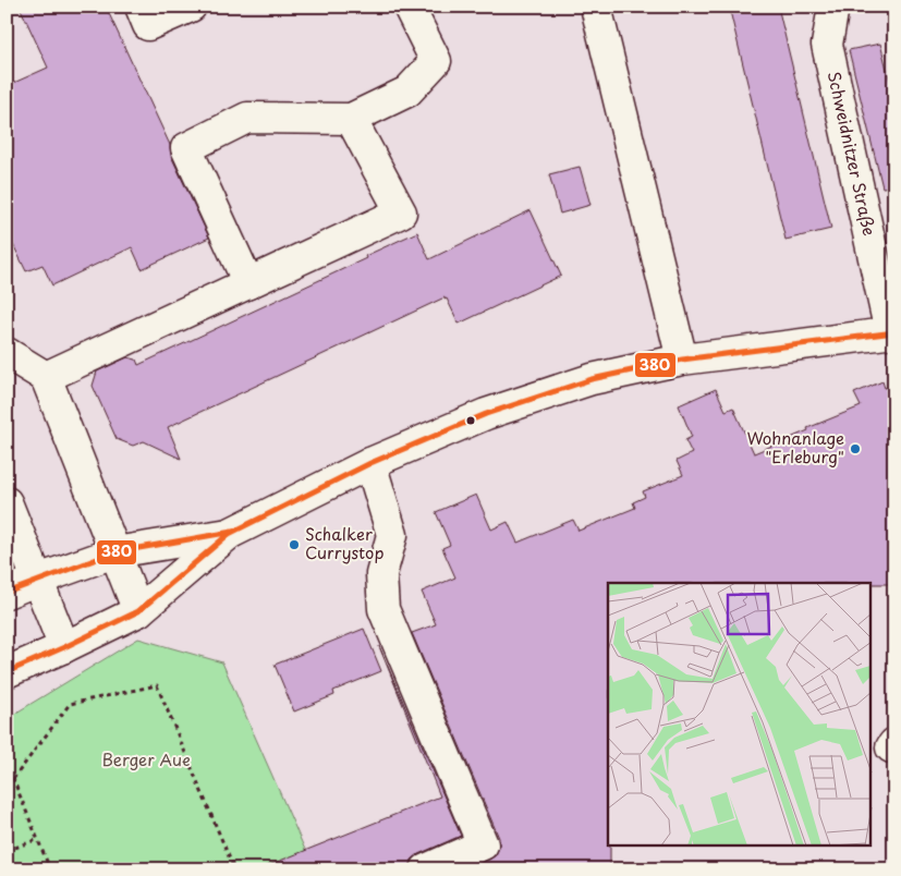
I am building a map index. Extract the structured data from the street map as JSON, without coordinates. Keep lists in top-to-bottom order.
{
  "streets": {
    "street": ["Schweidnitzer Straße"]
  },
  "parks": ["Berger Aue"],
  "places": ["Wohnanlage \"Erleburg\"", "Schalker Currystop"],
  "lines": ["transit line 380"]
}
